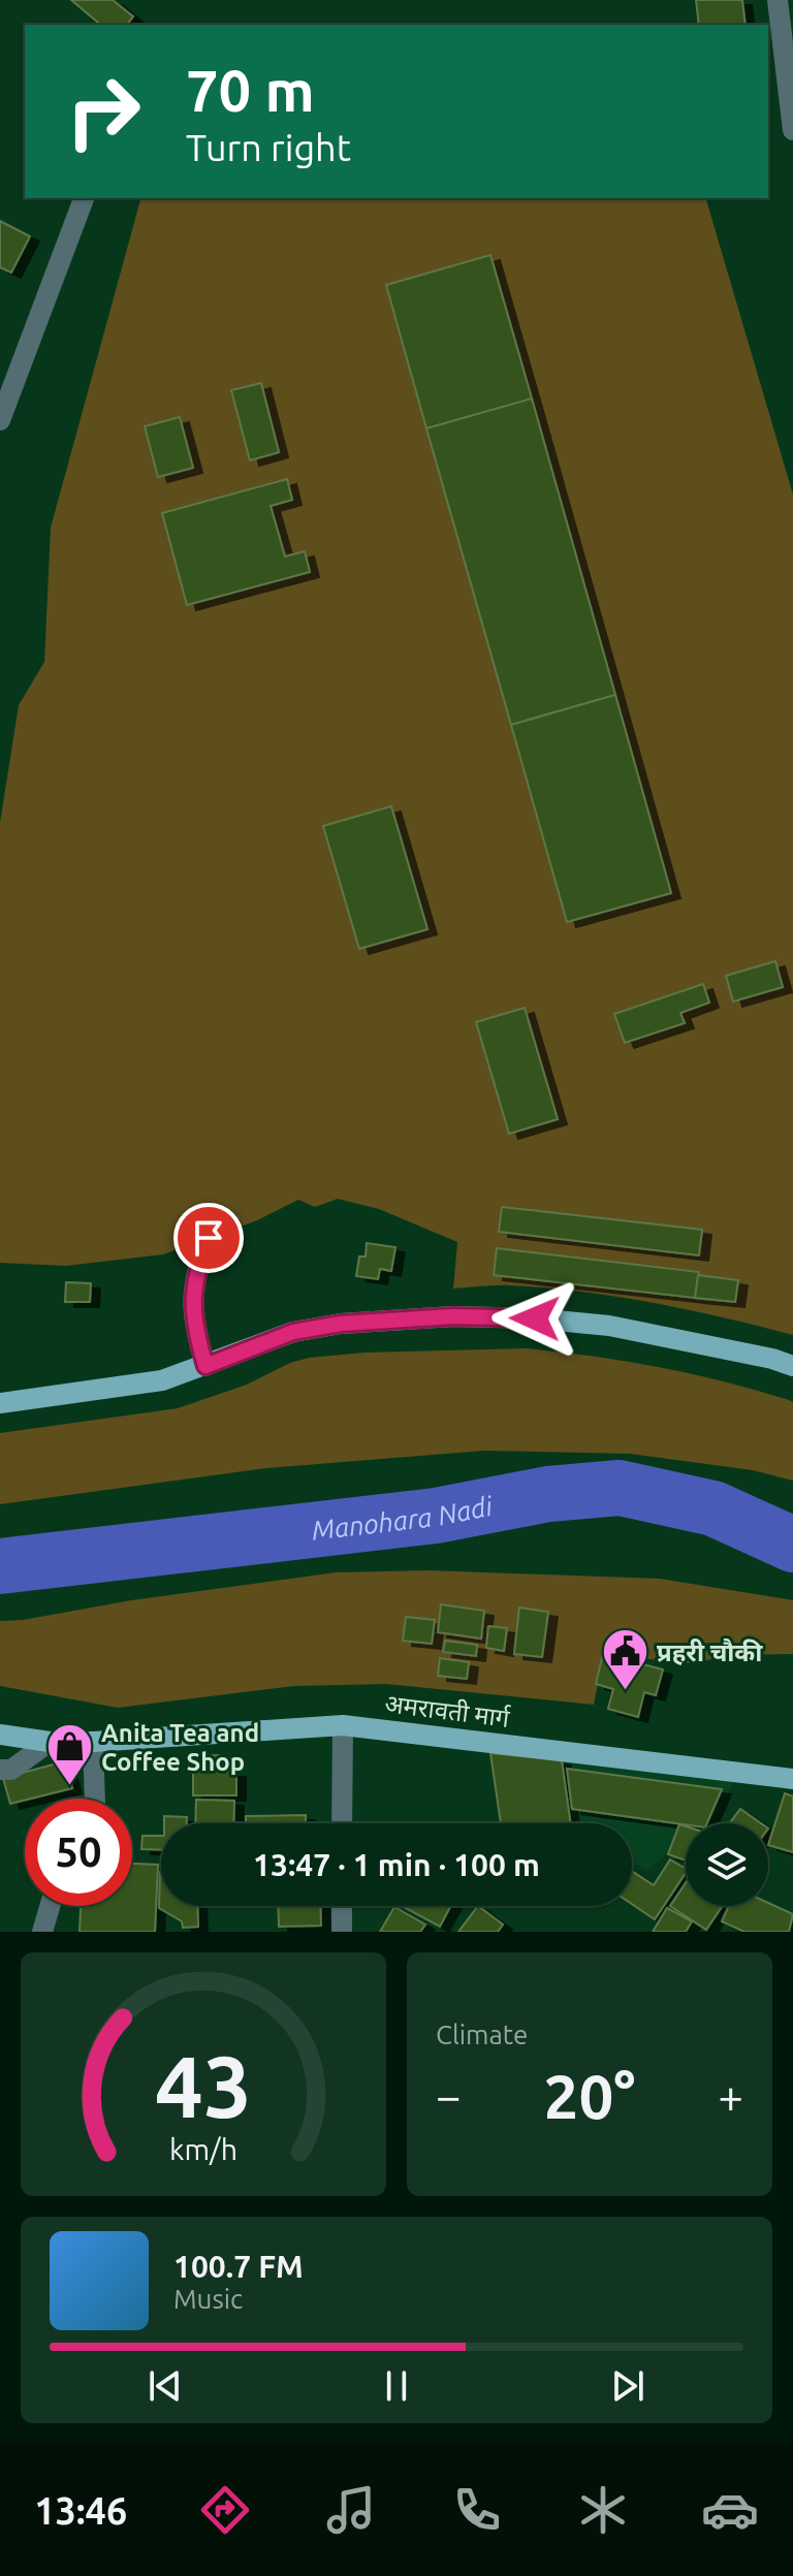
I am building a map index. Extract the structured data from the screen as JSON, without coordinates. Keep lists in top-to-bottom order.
{
  "streets": {
    "main road": ["अमरावती मार्ग"]
  },
  "water": ["Manohara Nadi"],
  "places": {
    "public building": ["प्रहरी चौकी"],
    "shop": ["Anita Tea and Coffee Shop"]
  },
  "page": {
    "turn": ["70 m", "Turn right"],
    "limit": "50",
    "trip": "13:47 · 1 min · 100 m",
    "tile": "Climate",
    "heat": ["−", "20°", "+"],
    "song": ["100.7 FM", "Music"],
    "tabs": "13:46",
    "gauge": ["43", "km/h"]
  }
}
